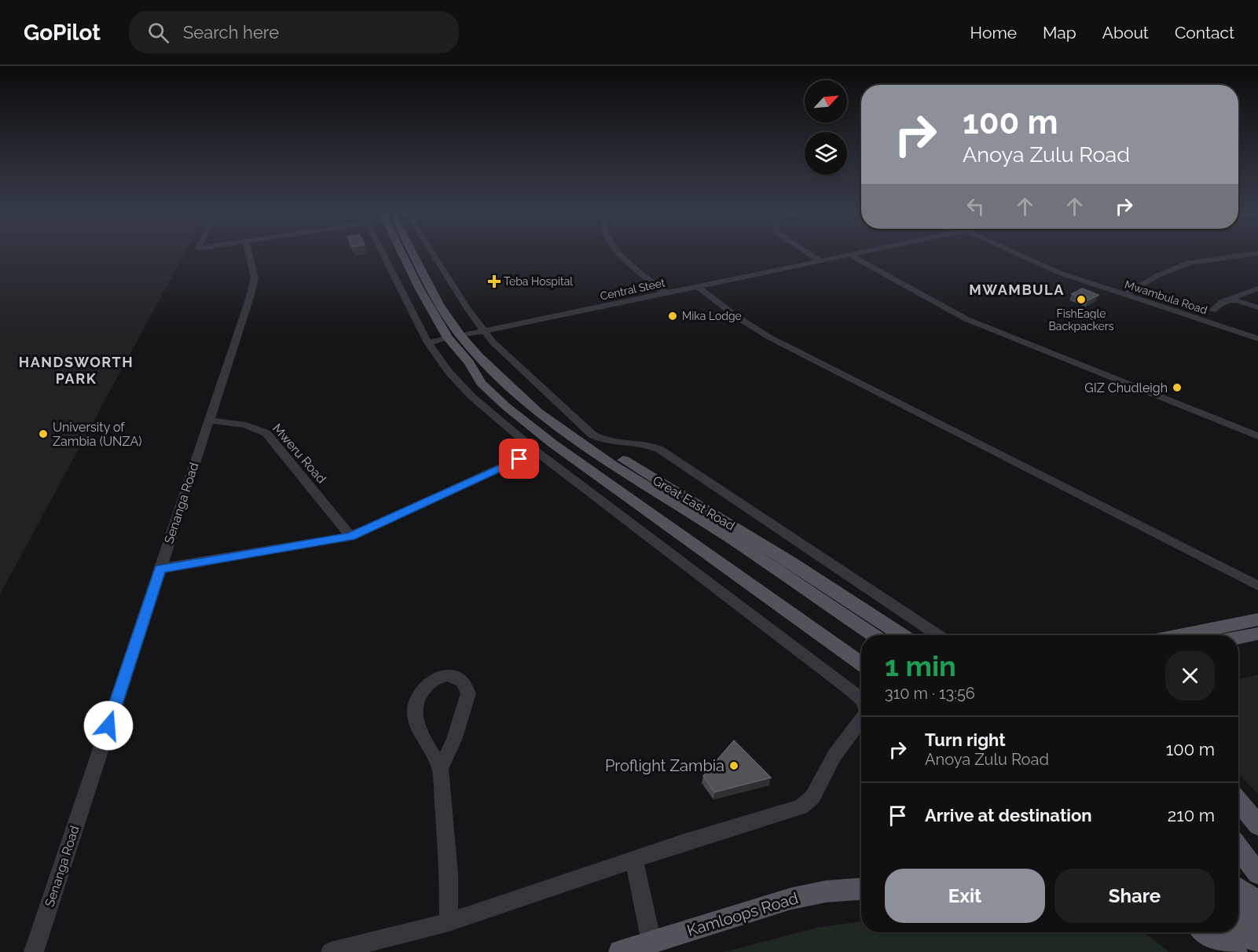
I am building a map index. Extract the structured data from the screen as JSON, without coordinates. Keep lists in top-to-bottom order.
{
  "streets": {
    "main road": ["Great East Road", "Kamloops Road"],
    "street": [
      "Central Steet",
      "Mwambula Road",
      "Mweru Road",
      "Senanga Road"
    ]
  },
  "crossings": [
    ["Central Steet", "Great East Road"],
    ["Mweru Road", "Senanga Road"]
  ],
  "districts": ["MWAMBULA", "HANDSWORTH PARK"],
  "places": {
    "health": ["Teba Hospital"],
    "other": [
      "FishEagle Backpackers",
      "Mika Lodge",
      "GIZ Chudleigh",
      "University of Zambia (UNZA)",
      "Proflight Zambia"
    ]
  },
  "north": "top right",
  "page": {
    "header": "GoPilot",
    "search": "Search here",
    "nav": [
      "Home",
      "Map",
      "About",
      "Contact"
    ],
    "turn": ["100 m", "Anoya Zulu Road"],
    "heading": ["1 min", "310 m · 13:56"],
    "list": [
      {
        "name": "Turn right",
        "note": "Anoya Zulu Road",
        "value": "100 m"
      },
      {
        "name": "Arrive at destination",
        "value": "210 m"
      }
    ],
    "buttons": ["Exit", "Share"]
  }
}
